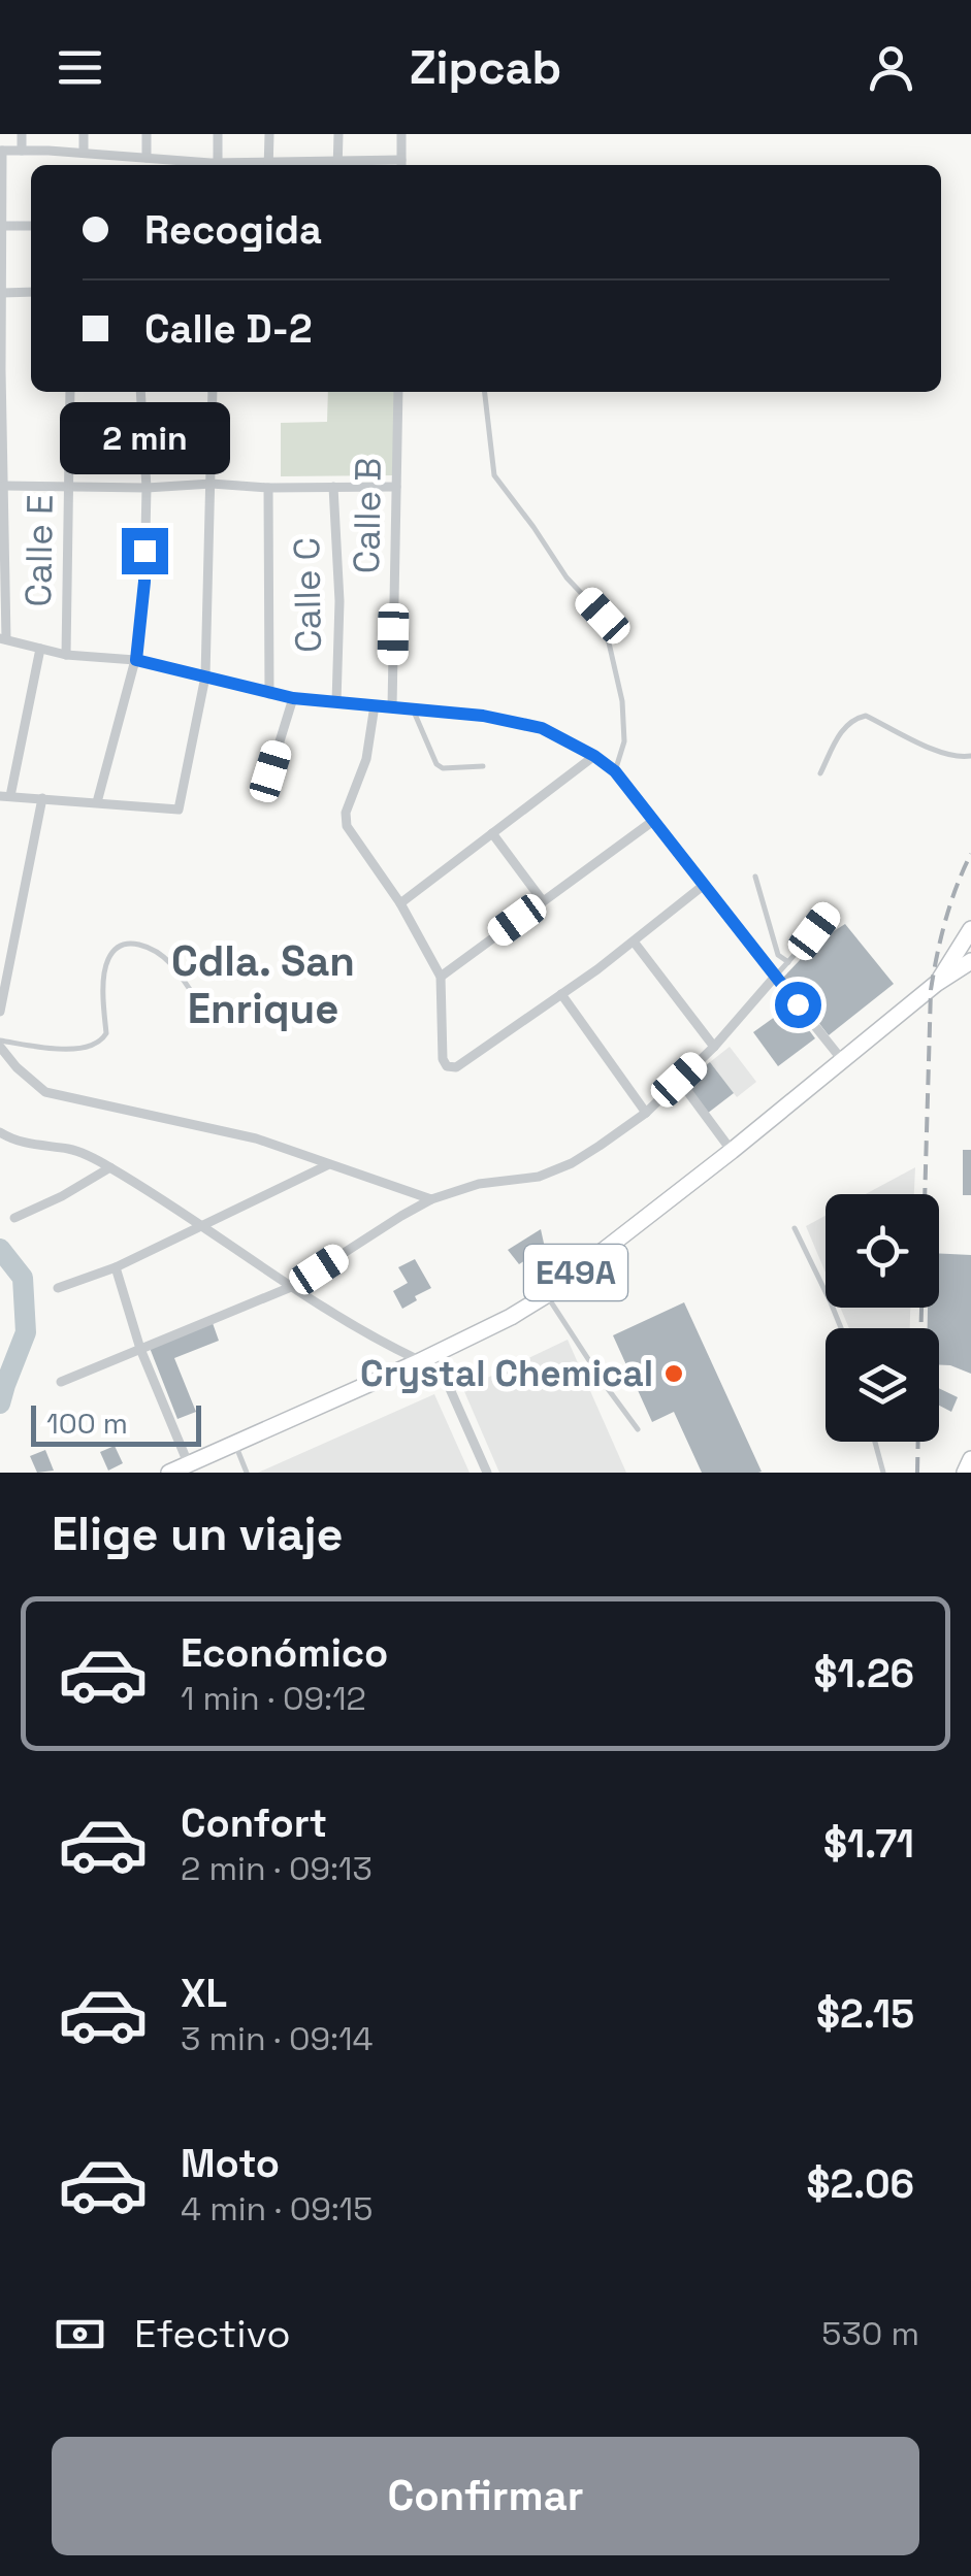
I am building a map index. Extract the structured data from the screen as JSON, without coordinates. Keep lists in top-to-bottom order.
{
  "streets": {
    "main road": ["E49A"],
    "street": ["Calle B", "Calle E", "Calle C"]
  },
  "districts": ["Cdla. San Enrique"],
  "places": ["Crystal Chemical"],
  "scale_bar": "100 m",
  "page": {
    "header": "Zipcab",
    "banner": ["Recogida", "Calle D-2"],
    "bubble": "2 min",
    "scale": "100 m",
    "heading": "Elige un viaje",
    "list": [
      {
        "name": "Económico",
        "note": "1 min · 09:12",
        "value": "$1.26"
      },
      {
        "name": "Confort",
        "note": "2 min · 09:13",
        "value": "$1.71"
      },
      {
        "name": "XL",
        "note": "3 min · 09:14",
        "value": "$2.15"
      },
      {
        "name": "Moto",
        "note": "4 min · 09:15",
        "value": "$2.06"
      }
    ],
    "pay": ["Efectivo", "530 m"],
    "buttons": "Confirmar"
  }
}
